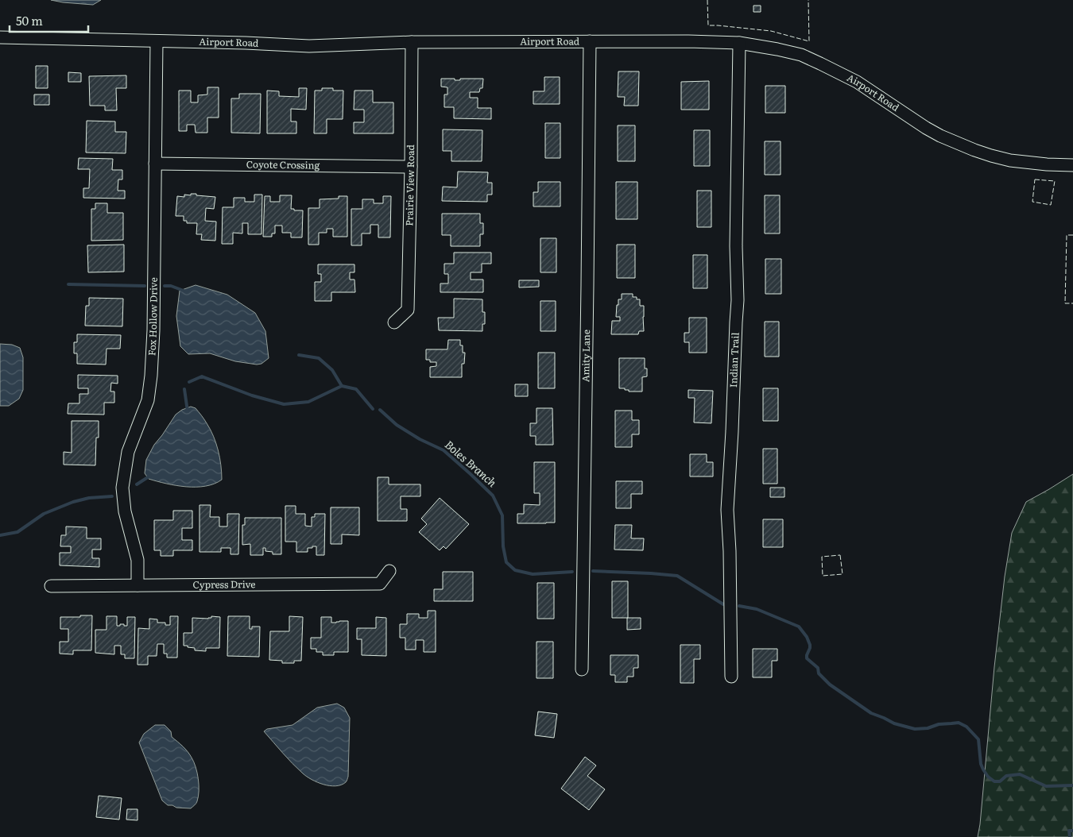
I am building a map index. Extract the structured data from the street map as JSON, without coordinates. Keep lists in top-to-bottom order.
{
  "streets": {
    "street": [
      "Airport Road",
      "Coyote Crossing",
      "Prairie View Road",
      "Fox Hollow Drive",
      "Amity Lane",
      "Indian Trail",
      "Cypress Drive"
    ]
  },
  "crossings": [
    ["Airport Road", "Prairie View Road"],
    ["Airport Road", "Fox Hollow Drive"],
    ["Airport Road", "Amity Lane"],
    ["Airport Road", "Indian Trail"],
    ["Coyote Crossing", "Prairie View Road"],
    ["Coyote Crossing", "Fox Hollow Drive"],
    ["Fox Hollow Drive", "Cypress Drive"]
  ],
  "water": ["Boles Branch"],
  "scale_bar": "50 m"
}
